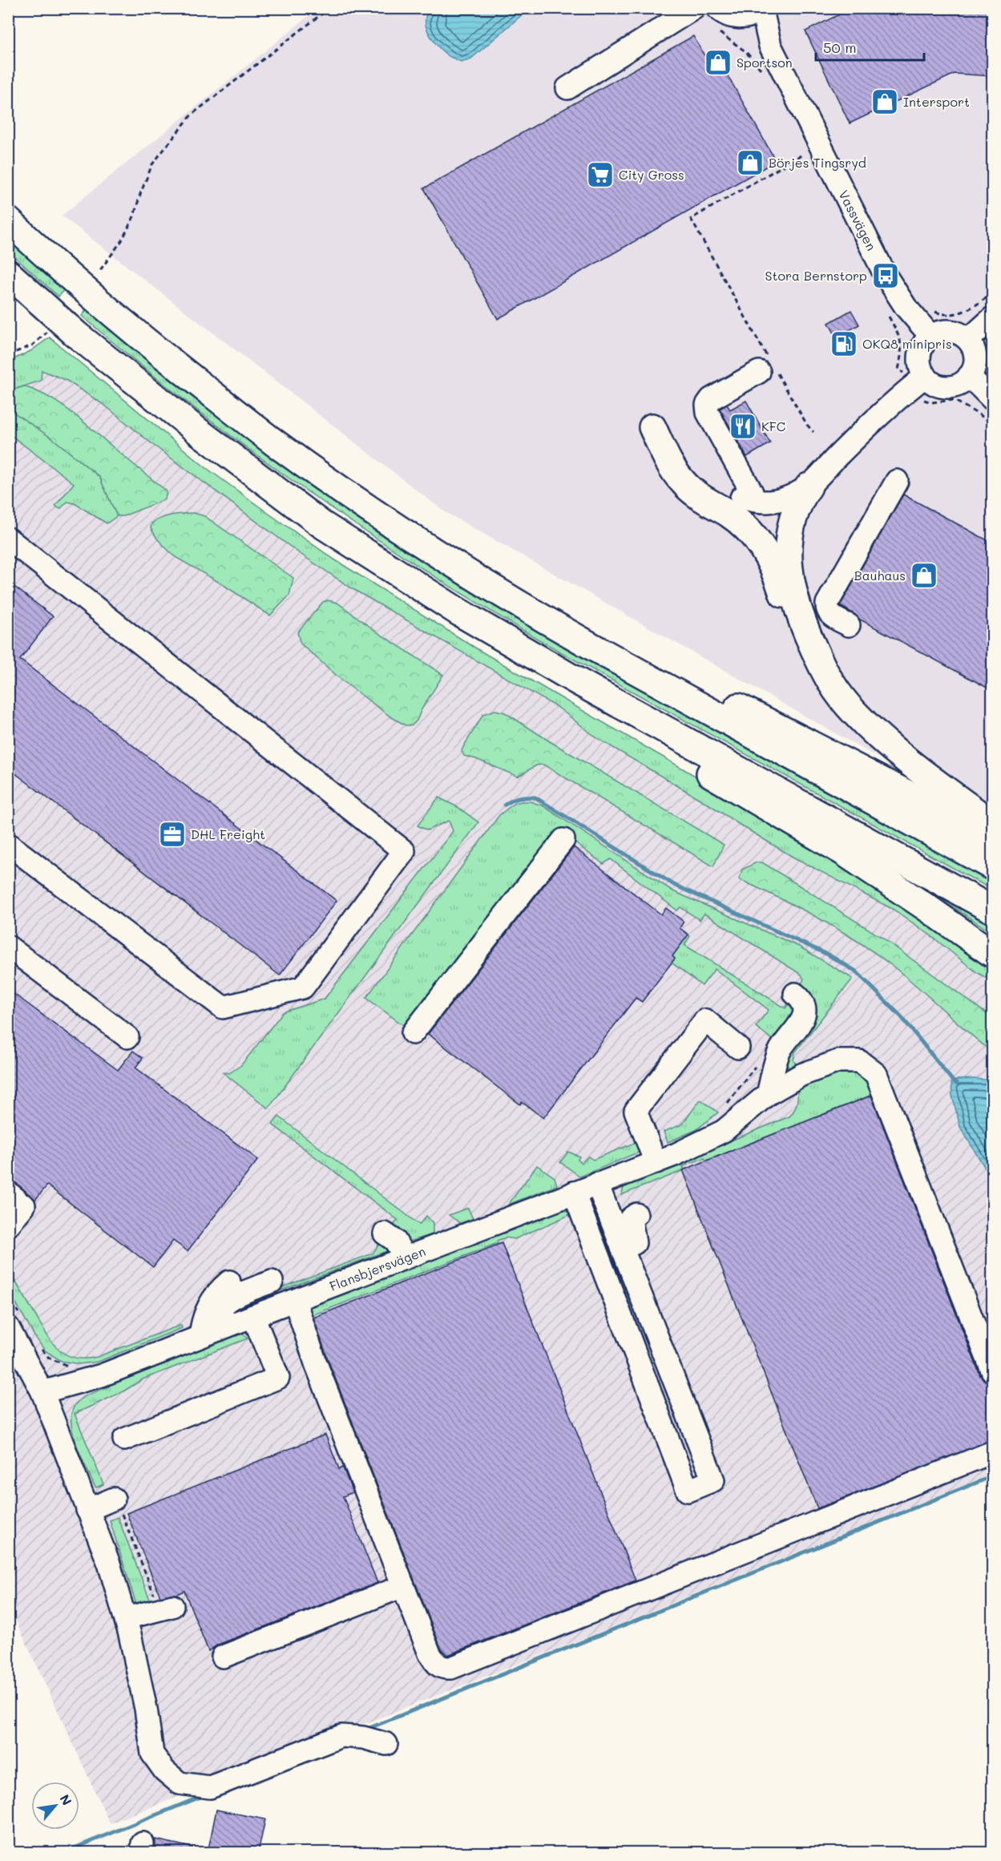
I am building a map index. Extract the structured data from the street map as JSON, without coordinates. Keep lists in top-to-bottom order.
{
  "streets": {
    "street": ["Vassvägen", "Flansbjersvägen"]
  },
  "places": {
    "shop": [
      "Sportson",
      "Intersport",
      "Börjes Tingsryd",
      "Bauhaus"
    ],
    "supermarket": ["City Gross"],
    "bus stop": ["Stora Bernstorp"],
    "fuel station": ["OKQ8 minipris"],
    "restaurant": ["KFC"],
    "office": ["DHL Freight"]
  },
  "scale_bar": "50 m",
  "north": "top right"
}
